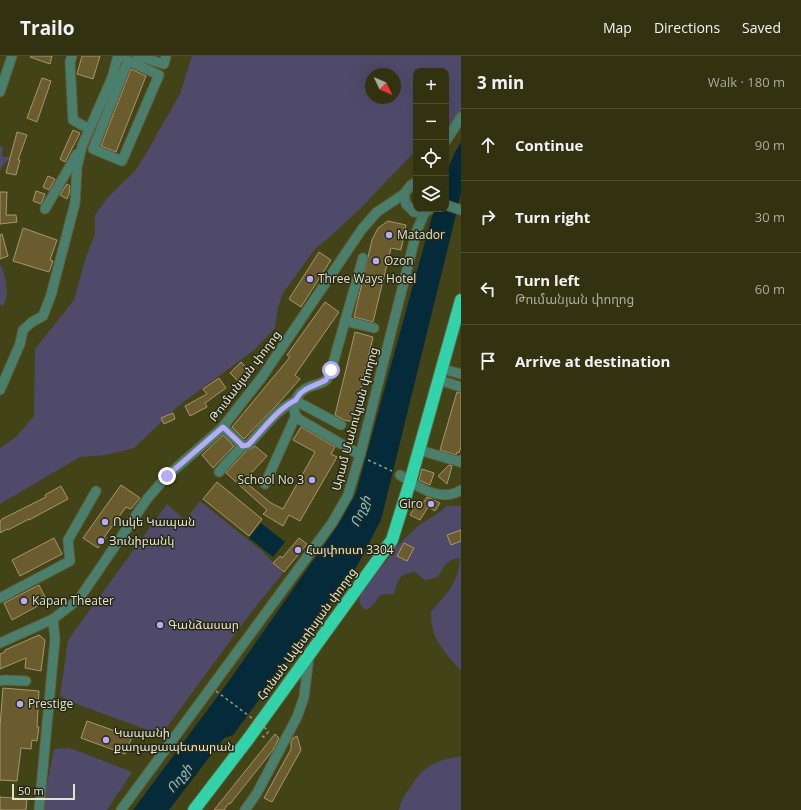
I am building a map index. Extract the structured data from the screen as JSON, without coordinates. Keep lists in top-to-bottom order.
{
  "streets": {
    "highway": ["Հունան Ավետիսյան փողոց"],
    "street": ["Թումանյան փողոց", "Արամ Մանուկյան փողոց"]
  },
  "water": ["Ողջի"],
  "places": [
    "Matador",
    "Ozon",
    "Three Ways Hotel",
    "School No 3",
    "Giro",
    "Ոսկե Կապան",
    "Յունիբանկ",
    "Հայփոստ 3304",
    "Kapan Theater",
    "Գանձասար",
    "Prestige",
    "Կապանի քաղաքապետարան"
  ],
  "scale_bar": "50 m",
  "north": "bottom right",
  "page": {
    "header": "Trailo",
    "nav": ["Map", "Directions", "Saved"],
    "heading": ["3 min", "Walk · 180 m"],
    "map_buttons": ["+", "−"],
    "list": [
      ["Continue", "90 m"],
      ["Turn right", "30 m"],
      ["Turn left", "Թումանյան փողոց", "60 m"],
      "Arrive at destination"
    ],
    "scale": "50 m"
  }
}
